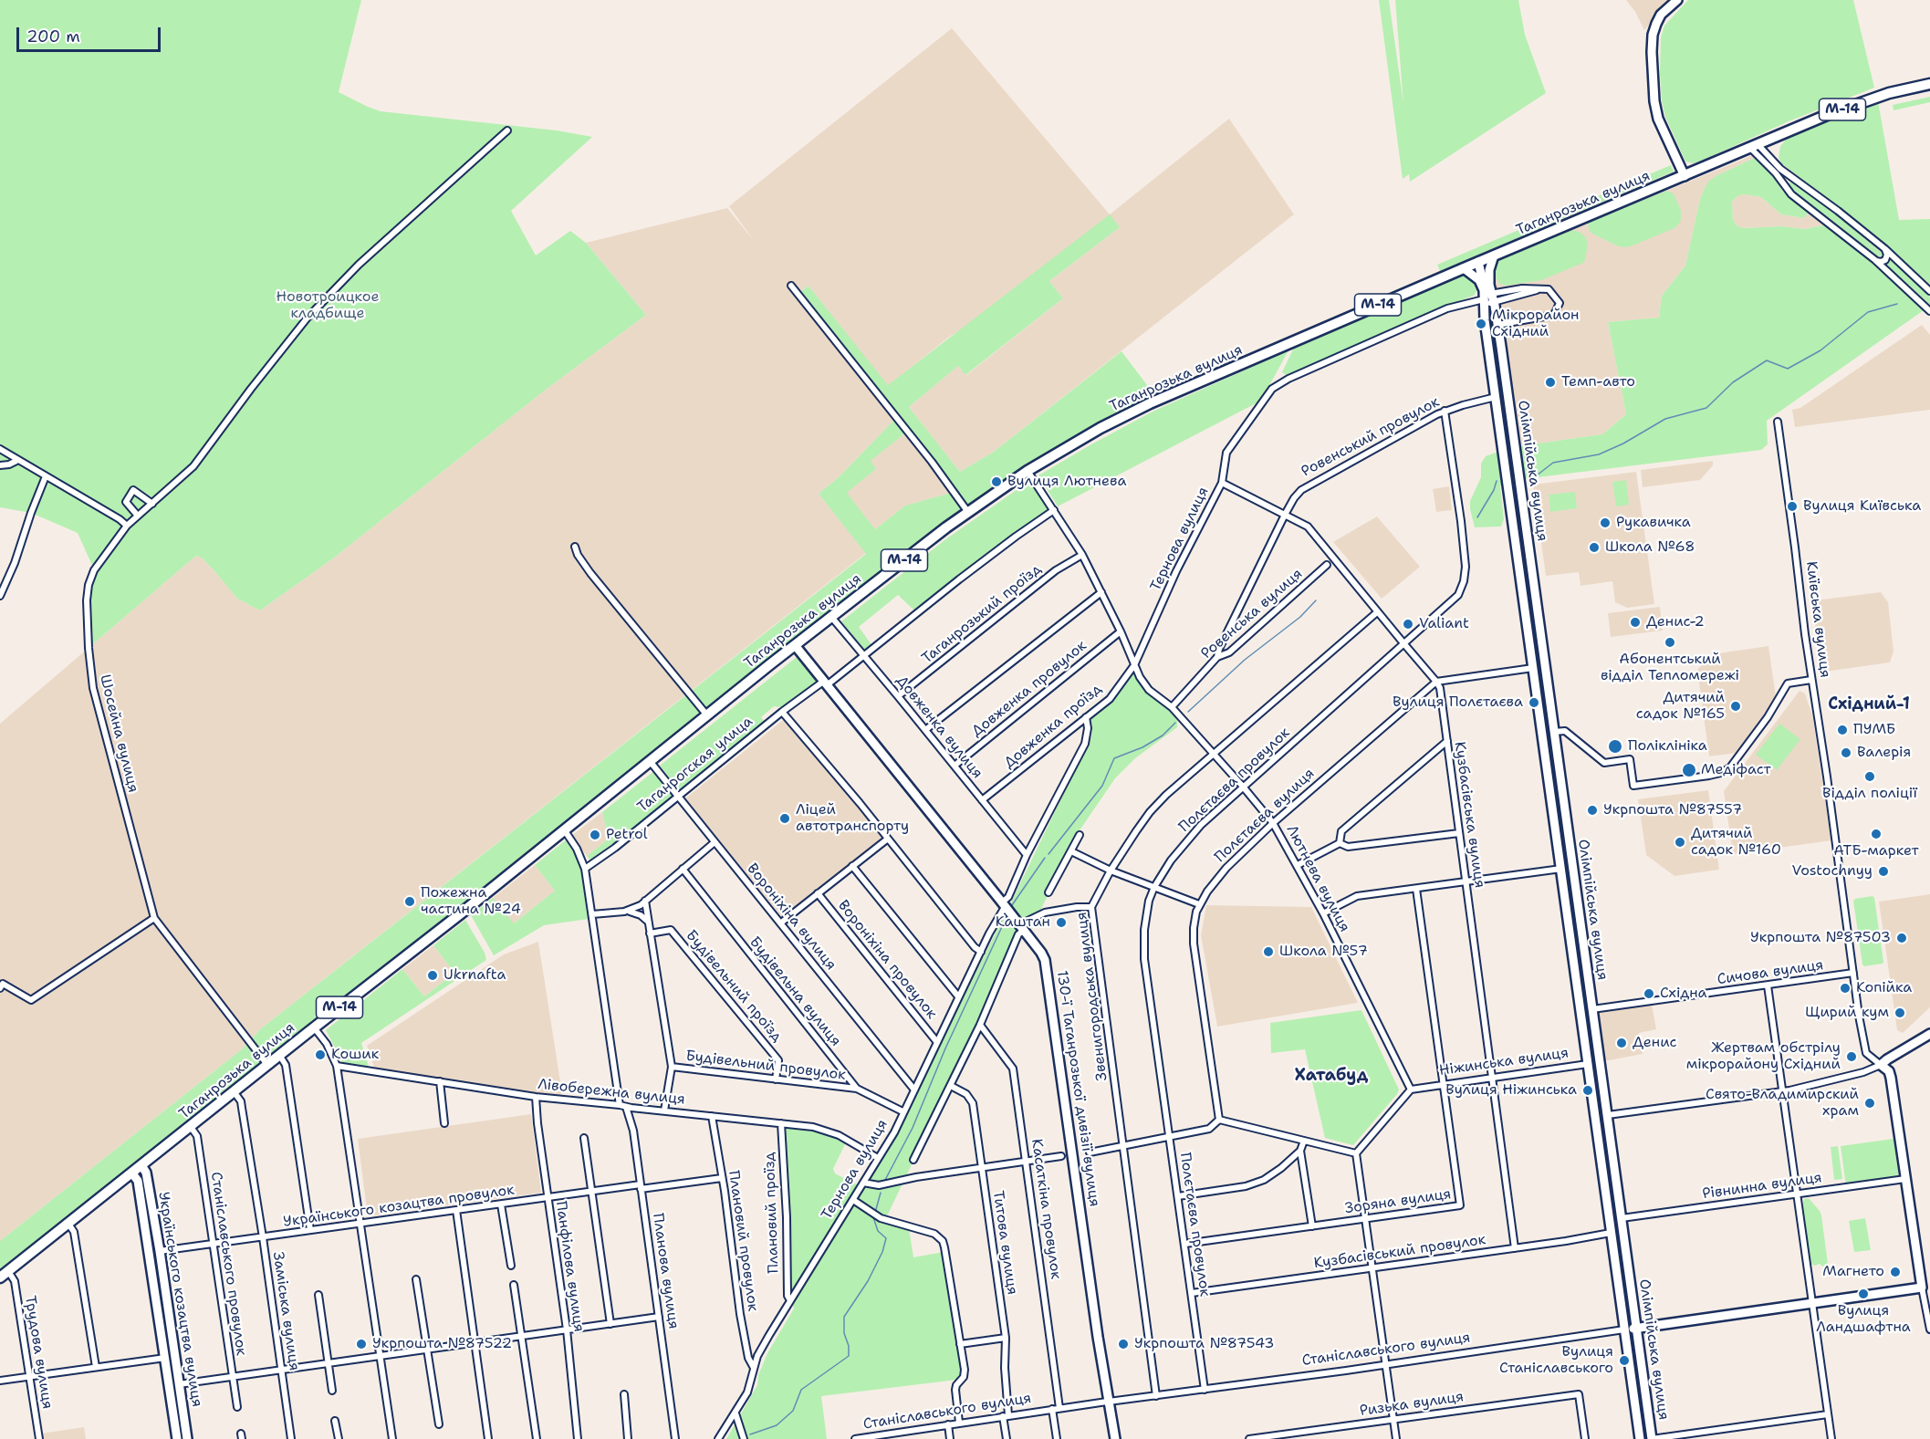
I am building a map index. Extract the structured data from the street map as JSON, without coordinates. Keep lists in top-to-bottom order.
{
  "streets": {
    "highway": ["М-14", "Таганрозька вулиця"],
    "main road": [
      "Ровенський провулок",
      "Олімпійська вулиця",
      "Київська вулиця",
      "Ніжинська вулиця",
      "130-ї Таганрозької дивізії вулиця",
      "Українського козацтва вулиця",
      "Станіславського вулиця"
    ],
    "street": [
      "Тернова вулиця",
      "Таганрозький проїзд",
      "Ровенська вулиця",
      "Довженка провулок",
      "Довженка проїзд",
      "Довженка вулиця",
      "Шосейна вулиця",
      "Таганрогская улица",
      "Полєтаєва провулок",
      "Кузбасівська вулиця",
      "Полєтаєва вулиця",
      "Лютнева вулиця",
      "Вороніхіна вулиця",
      "Вороніхіна провулок",
      "Сичова вулиця",
      "Будівельний проїзд",
      "Будівельна вулиця",
      "Звенигородська вулиця",
      "Будівельний провулок",
      "Лівобережна вулиця",
      "Рівнинна вулиця",
      "Зоряна вулиця",
      "Українського козацтва провулок",
      "Касаткіна провулок",
      "Плановий проїзд",
      "Плановий провулок",
      "Титова вулиця",
      "Кузбасівський провулок",
      "Станіславського провулок",
      "Панфілова вулиця",
      "Планова вулиця",
      "Заміська вулиця",
      "Трудова вулиця",
      "Ризька вулиця"
    ]
  },
  "crossings": [
    ["М-14", "Таганрозька вулиця"],
    ["Таганрозька вулиця", "Олімпійська вулиця"],
    ["Таганрозька вулиця", "Довженка вулиця"],
    ["Таганрозька вулиця", "Шосейна вулиця"],
    ["Таганрозька вулиця", "Лютнева вулиця"],
    ["Таганрозька вулиця", "Вороніхіна вулиця"],
    ["Таганрозька вулиця", "130-ї Таганрозької дивізії вулиця"],
    ["Таганрозька вулиця", "Станіславського провулок"],
    ["Таганрозька вулиця", "Планова вулиця"],
    ["Таганрозька вулиця", "Українського козацтва вулиця"],
    ["Таганрозька вулиця", "Заміська вулиця"],
    ["Таганрозька вулиця", "Трудова вулиця"],
    ["Ровенський провулок", "Олімпійська вулиця"],
    ["Ровенський провулок", "Ровенська вулиця"],
    ["Ровенський провулок", "Полєтаєва провулок"],
    ["Ровенський провулок", "Кузбасівська вулиця"],
    ["Олімпійська вулиця", "Тернова вулиця"],
    ["Олімпійська вулиця", "Сичова вулиця"],
    ["Олімпійська вулиця", "Ніжинська вулиця"],
    ["Олімпійська вулиця", "Рівнинна вулиця"],
    ["Олімпійська вулиця", "Кузбасівський провулок"],
    ["Олімпійська вулиця", "Станіславського вулиця"],
    ["Тернова вулиця", "Довженка проїзд"],
    ["Тернова вулиця", "Довженка вулиця"],
    ["Тернова вулиця", "Кузбасівська вулиця"],
    ["Тернова вулиця", "Лютнева вулиця"],
    ["Тернова вулиця", "Вороніхіна вулиця"],
    ["Тернова вулиця", "Вороніхіна провулок"],
    ["Тернова вулиця", "Будівельна вулиця"],
    ["Тернова вулиця", "130-ї Таганрозької дивізії вулиця"],
    ["Тернова вулиця", "Лівобережна вулиця"],
    ["Тернова вулиця", "Плановий проїзд"],
    ["Тернова вулиця", "Плановий провулок"],
    ["Таганрозький проїзд", "Довженка вулиця"],
    ["Таганрозький проїзд", "Лютнева вулиця"],
    ["Ровенська вулиця", "Лютнева вулиця"],
    ["Київська вулиця", "Сичова вулиця"],
    ["Київська вулиця", "Рівнинна вулиця"],
    ["Київська вулиця", "Станіславського вулиця"],
    ["Довженка провулок", "Довженка вулиця"],
    ["Довженка провулок", "Лютнева вулиця"],
    ["Довженка проїзд", "Довженка вулиця"],
    ["Довженка проїзд", "Лютнева вулиця"],
    ["Довженка вулиця", "Таганрогская улица"],
    ["Таганрогская улица", "Лютнева вулиця"],
    ["Таганрогская улица", "Вороніхіна вулиця"],
    ["Таганрогская улица", "130-ї Таганрозької дивізії вулиця"],
    ["Таганрогская улица", "Планова вулиця"],
    ["Полєтаєва провулок", "Кузбасівська вулиця"],
    ["Полєтаєва провулок", "Лютнева вулиця"],
    ["Полєтаєва провулок", "Зоряна вулиця"],
    ["Полєтаєва провулок", "Кузбасівський провулок"],
    ["Полєтаєва провулок", "Станіславського вулиця"],
    ["Кузбасівська вулиця", "Полєтаєва вулиця"],
    ["Кузбасівська вулиця", "Звенигородська вулиця"],
    ["Кузбасівська вулиця", "Ніжинська вулиця"],
    ["Кузбасівська вулиця", "Кузбасівський провулок"],
    ["Полєтаєва вулиця", "Лютнева вулиця"],
    ["Лютнева вулиця", "Звенигородська вулиця"],
    ["Лютнева вулиця", "Ніжинська вулиця"],
    ["Будівельний проїзд", "Будівельний провулок"],
    ["Будівельна вулиця", "Будівельний провулок"],
    ["Звенигородська вулиця", "Станіславського вулиця"],
    ["Ніжинська вулиця", "Зоряна вулиця"],
    ["130-ї Таганрозької дивізії вулиця", "Станіславського вулиця"],
    ["Лівобережна вулиця", "Плановий проїзд"],
    ["Лівобережна вулиця", "Плановий провулок"],
    ["Лівобережна вулиця", "Панфілова вулиця"],
    ["Лівобережна вулиця", "Планова вулиця"],
    ["Українського козацтва провулок", "Плановий провулок"],
    ["Українського козацтва провулок", "Станіславського провулок"],
    ["Українського козацтва провулок", "Панфілова вулиця"],
    ["Українського козацтва провулок", "Планова вулиця"],
    ["Українського козацтва провулок", "Українського козацтва вулиця"],
    ["Українського козацтва провулок", "Заміська вулиця"],
    ["Касаткіна провулок", "Станіславського вулиця"],
    ["Титова вулиця", "Станіславського вулиця"]
  ],
  "districts": ["Східний-1", "Хатабуд"],
  "parks": ["Новотроицкое кладбище"],
  "places": [
    "Мікрорайон Східний",
    "Темп-авто",
    "Вулиця Лютнева",
    "Вулиця Київська",
    "Рукавичка",
    "Школа №68",
    "Денис-2",
    "Valiant",
    "Абонентський відділ Тепломережі",
    "Вулиця Полєтаєва",
    "Дитячий садок №165",
    "ПУМБ",
    "Поліклініка",
    "Валерія",
    "Медіфаст",
    "Відділ поліції",
    "Укрпошта №87557",
    "Ліцей автотранспорту",
    "АТБ-маркет",
    "Petrol",
    "Дитячий садок №160",
    "Vostochnyy",
    "Пожежна частина №24",
    "Каштан",
    "Укрпошта №87503",
    "Школа №57",
    "Ukrnafta",
    "Копійка",
    "Східна",
    "Щирий кум",
    "Денис",
    "Кошик",
    "Жертвам обстрілу мікрорайону Східний",
    "Вулиця Ніжинська",
    "Свято-Владимирский храм",
    "Магнето",
    "Вулиця Ландшафтна",
    "Укрпошта №87522",
    "Укрпошта №87543",
    "Вулиця Станіславського"
  ],
  "scale_bar": "200 m"
}
